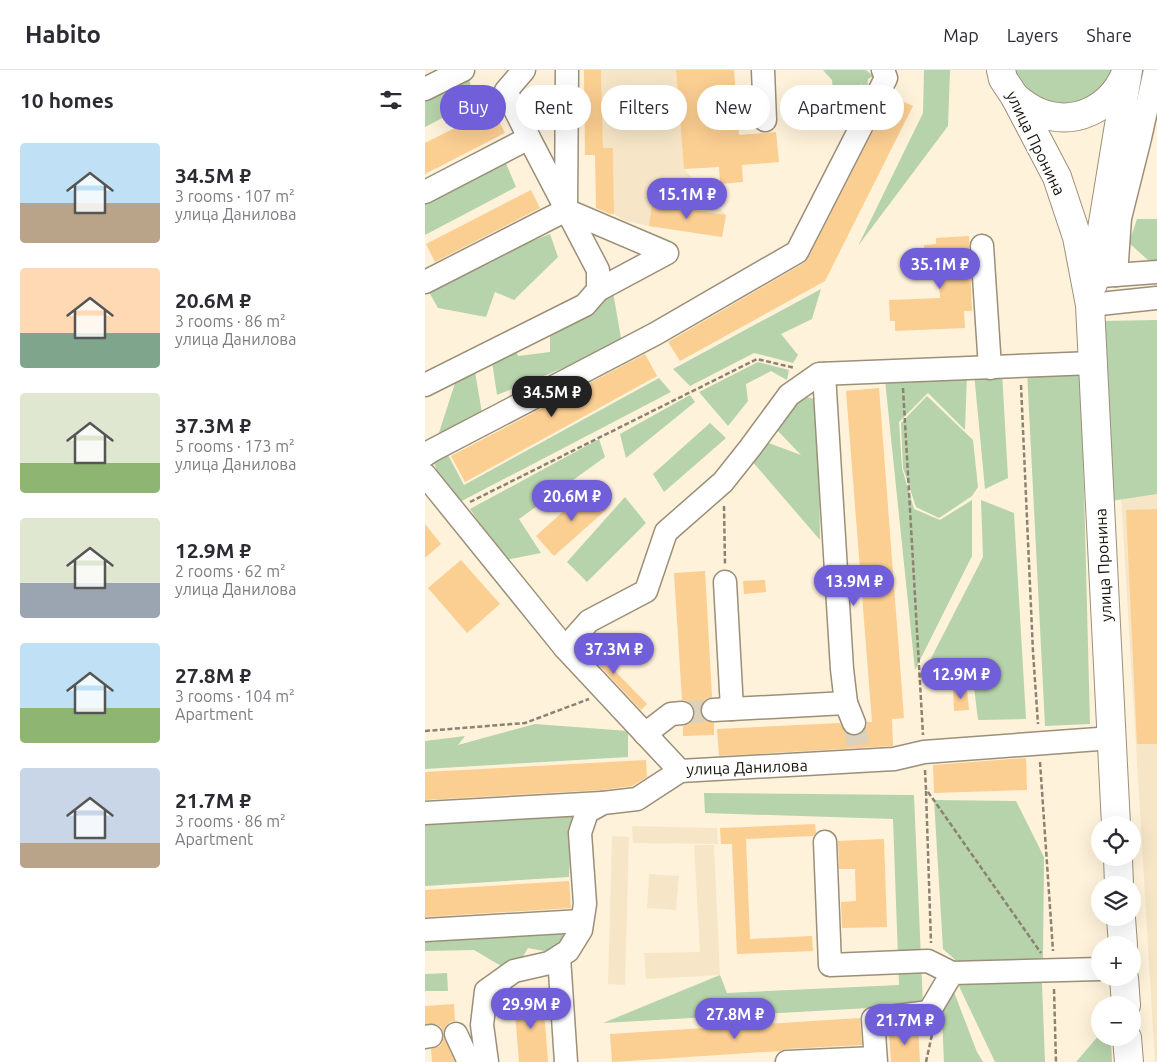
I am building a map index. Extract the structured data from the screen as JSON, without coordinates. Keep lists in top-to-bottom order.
{
  "streets": {
    "main road": ["улица Пронина"],
    "street": ["улица Данилова"]
  },
  "crossings": [
    ["улица Пронина", "улица Данилова"]
  ],
  "page": {
    "header": "Habito",
    "nav": ["Map", "Layers", "Share"],
    "heading": "10 homes",
    "chip": [
      "Buy",
      "Rent",
      "Filters",
      "New",
      "Apartment"
    ],
    "list": [
      {
        "name": "34.5M ₽",
        "note": "3 rooms · 107 m² · улица Данилова"
      },
      {
        "name": "20.6M ₽",
        "note": "3 rooms · 86 m² · улица Данилова"
      },
      {
        "name": "37.3M ₽",
        "note": "5 rooms · 173 m² · улица Данилова"
      },
      {
        "name": "12.9M ₽",
        "note": "2 rooms · 62 m² · улица Данилова"
      },
      {
        "name": "27.8M ₽",
        "note": "3 rooms · 104 m² · Apartment"
      },
      {
        "name": "21.7M ₽",
        "note": "3 rooms · 86 m² · Apartment"
      }
    ],
    "price": [
      "15.1M ₽",
      "35.1M ₽",
      "34.5M ₽",
      "20.6M ₽",
      "13.9M ₽",
      "37.3M ₽",
      "12.9M ₽",
      "29.9M ₽",
      "27.8M ₽",
      "21.7M ₽"
    ],
    "map_buttons": ["+", "−"]
  }
}
